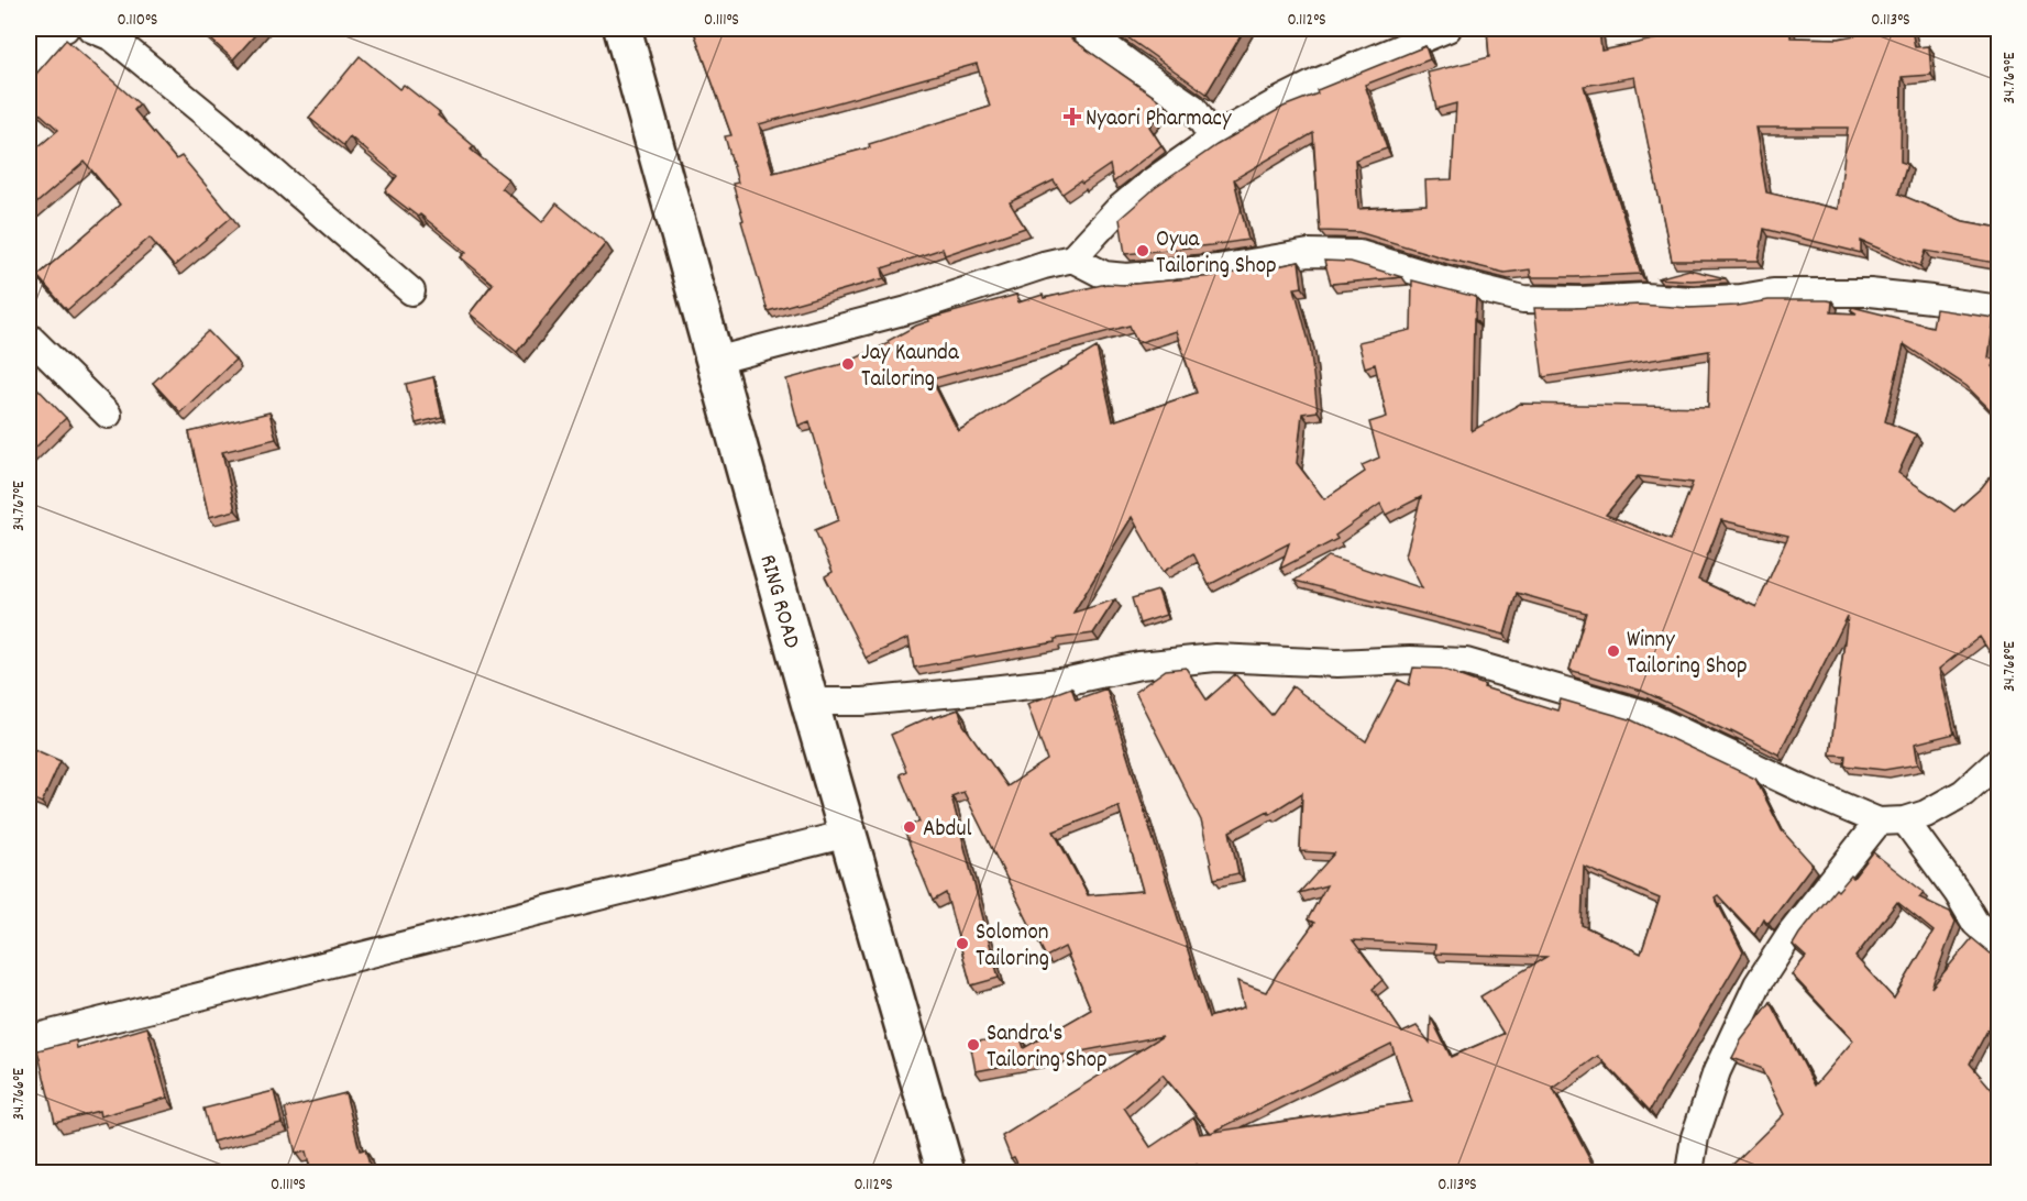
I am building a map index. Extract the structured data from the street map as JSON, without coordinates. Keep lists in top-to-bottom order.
{
  "streets": {
    "main road": ["RING ROAD"]
  },
  "places": {
    "health": ["Nyaori Pharmacy"],
    "other": [
      "Oyua Tailoring Shop",
      "Jay Kaunda Tailoring",
      "Winny Tailoring Shop",
      "Abdul",
      "Solomon Tailoring",
      "Sandra's Tailoring Shop"
    ]
  },
  "coordinates": [
    "0.110°S",
    "0.111°S",
    "0.112°S",
    "0.113°S",
    "34.769°E",
    "34.767°E",
    "34.768°E",
    "34.766°E"
  ]
}
